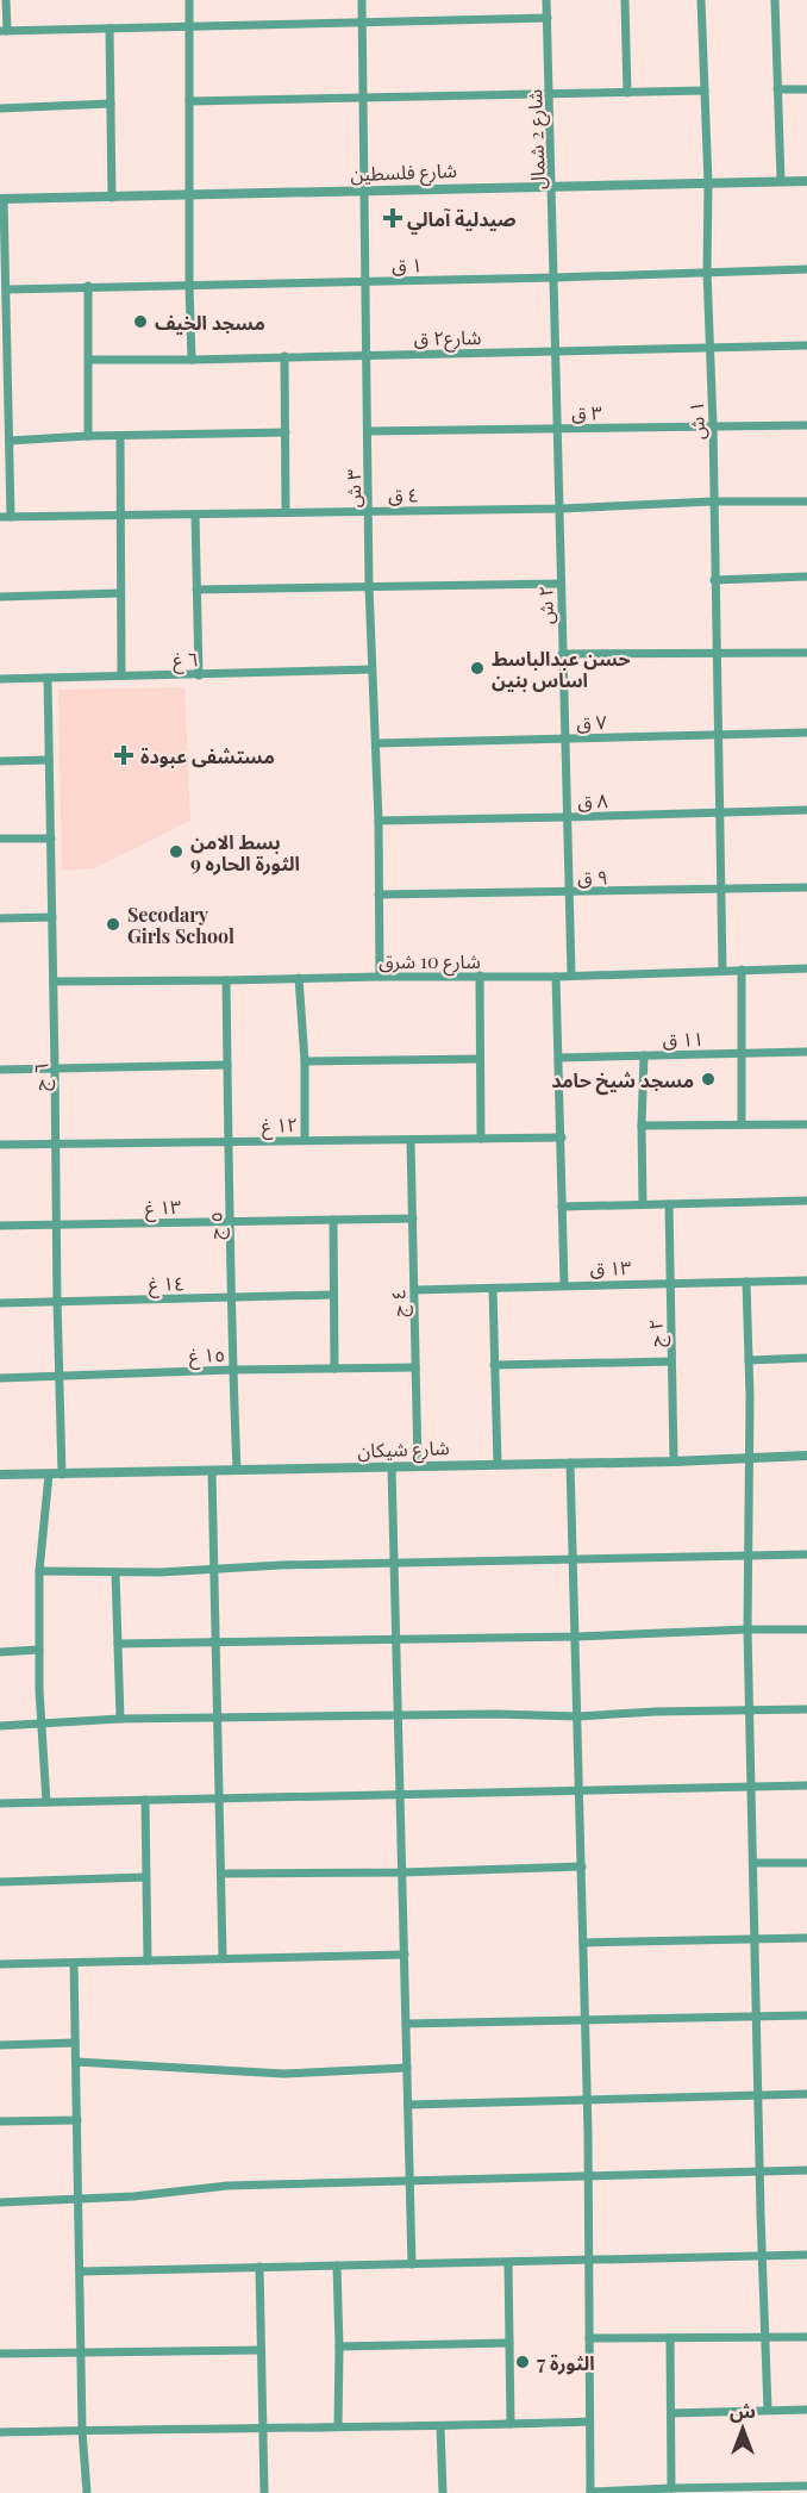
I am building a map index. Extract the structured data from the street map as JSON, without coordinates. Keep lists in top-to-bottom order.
{
  "streets": {
    "street": [
      "شارع 2 شمال",
      "شارع فلسطين",
      "١ ق",
      "شارع٢ ق",
      "٣ ق",
      "١ ش",
      "٣ ش",
      "٤ ق",
      "٢ ش",
      "٦ غ",
      "٧ ق",
      "٨ ق",
      "٩ ق",
      "شارع 10 شرق",
      "١١ ق",
      "٦ ج",
      "١٢ غ",
      "١٣ غ",
      "٥ ج",
      "١٣ ق",
      "١٤ غ",
      "٤ ج",
      "٢ ج",
      "١٥ غ",
      "شارع شيكان"
    ]
  },
  "crossings": [
    ["شارع 2 شمال", "شارع فلسطين"],
    ["شارع 2 شمال", "١ ق"],
    ["شارع 2 شمال", "٢ ش"],
    ["شارع فلسطين", "١ ش"],
    ["شارع فلسطين", "٣ ش"],
    ["١ ق", "١ ش"],
    ["١ ق", "٣ ش"],
    ["١ ق", "٢ ش"],
    ["شارع٢ ق", "١ ش"],
    ["شارع٢ ق", "٣ ش"],
    ["شارع٢ ق", "٢ ش"],
    ["٣ ق", "١ ش"],
    ["٣ ق", "٣ ش"],
    ["٣ ق", "٢ ش"],
    ["١ ش", "٤ ق"],
    ["١ ش", "٧ ق"],
    ["١ ش", "٨ ق"],
    ["١ ش", "٩ ق"],
    ["١ ش", "شارع 10 شرق"],
    ["٣ ش", "٤ ق"],
    ["٣ ش", "٦ غ"],
    ["٣ ش", "٧ ق"],
    ["٣ ش", "٨ ق"],
    ["٣ ش", "٩ ق"],
    ["٣ ش", "شارع 10 شرق"],
    ["٤ ق", "٢ ش"],
    ["٢ ش", "٧ ق"],
    ["٢ ش", "٨ ق"],
    ["٢ ش", "٩ ق"],
    ["٢ ش", "شارع 10 شرق"],
    ["٦ غ", "٦ ج"],
    ["شارع 10 شرق", "٦ ج"],
    ["شارع 10 شرق", "٥ ج"],
    ["٦ ج", "١٢ غ"],
    ["٦ ج", "١٣ غ"],
    ["٦ ج", "١٤ غ"],
    ["٦ ج", "١٥ غ"],
    ["٦ ج", "شارع شيكان"],
    ["١٢ غ", "٥ ج"],
    ["١٢ غ", "٤ ج"],
    ["١٣ غ", "٥ ج"],
    ["١٣ غ", "٤ ج"],
    ["٥ ج", "١٤ غ"],
    ["٥ ج", "١٥ غ"],
    ["٥ ج", "شارع شيكان"],
    ["١٣ ق", "٤ ج"],
    ["١٣ ق", "٢ ج"],
    ["٤ ج", "١٥ غ"],
    ["٤ ج", "شارع شيكان"],
    ["٢ ج", "شارع شيكان"]
  ],
  "places": {
    "health": ["صيدلية آمالي", "مستشفى عبودة"],
    "other": [
      "مسجد الخيف",
      "حسن عبدالباسط اساس بنين",
      "بسط الامن الثورة الحاره 9",
      "Secodary Girls School",
      "مسجد شيخ حامد",
      "الثورة 7"
    ]
  },
  "north": "top"
}
